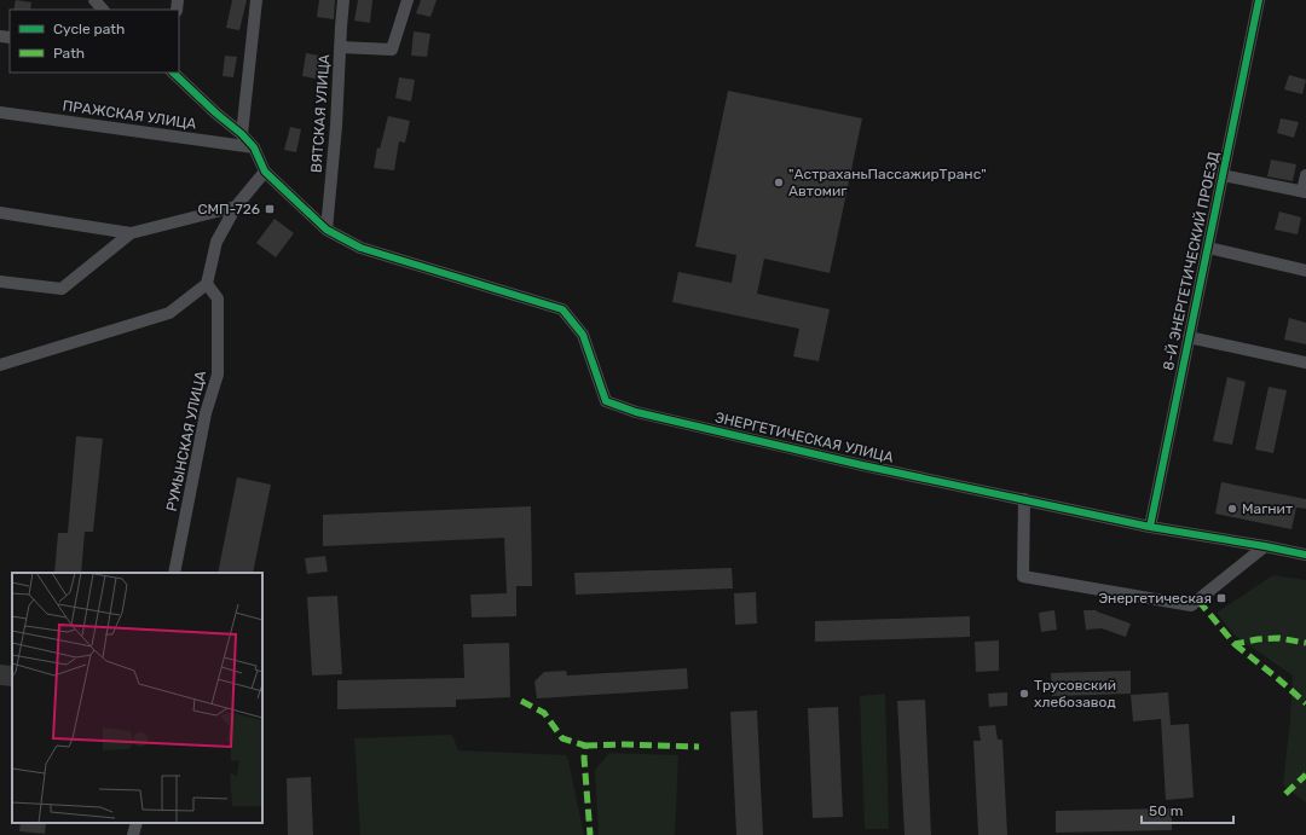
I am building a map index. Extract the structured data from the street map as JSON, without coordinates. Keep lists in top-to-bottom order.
{
  "streets": {
    "street": [
      "ВЯТСКАЯ УЛИЦА",
      "ПРАЖСКАЯ УЛИЦА",
      "8-Й ЭНЕРГЕТИЧЕСКИЙ ПРОЕЗД",
      "ЭНЕРГЕТИЧЕСКАЯ УЛИЦА",
      "РУМЫНСКАЯ УЛИЦА"
    ]
  },
  "crossings": [
    ["ВЯТСКАЯ УЛИЦА", "ЭНЕРГЕТИЧЕСКАЯ УЛИЦА"],
    ["8-Й ЭНЕРГЕТИЧЕСКИЙ ПРОЕЗД", "ЭНЕРГЕТИЧЕСКАЯ УЛИЦА"]
  ],
  "places": {
    "other": ["\"АстраханьПассажирТранс\" Автомиг", "Магнит", "Трусовский хлебозавод"],
    "transit": ["СМП-726", "Энергетическая"]
  },
  "legend": ["Cycle path", "Path"],
  "scale_bar": "50 m"
}
